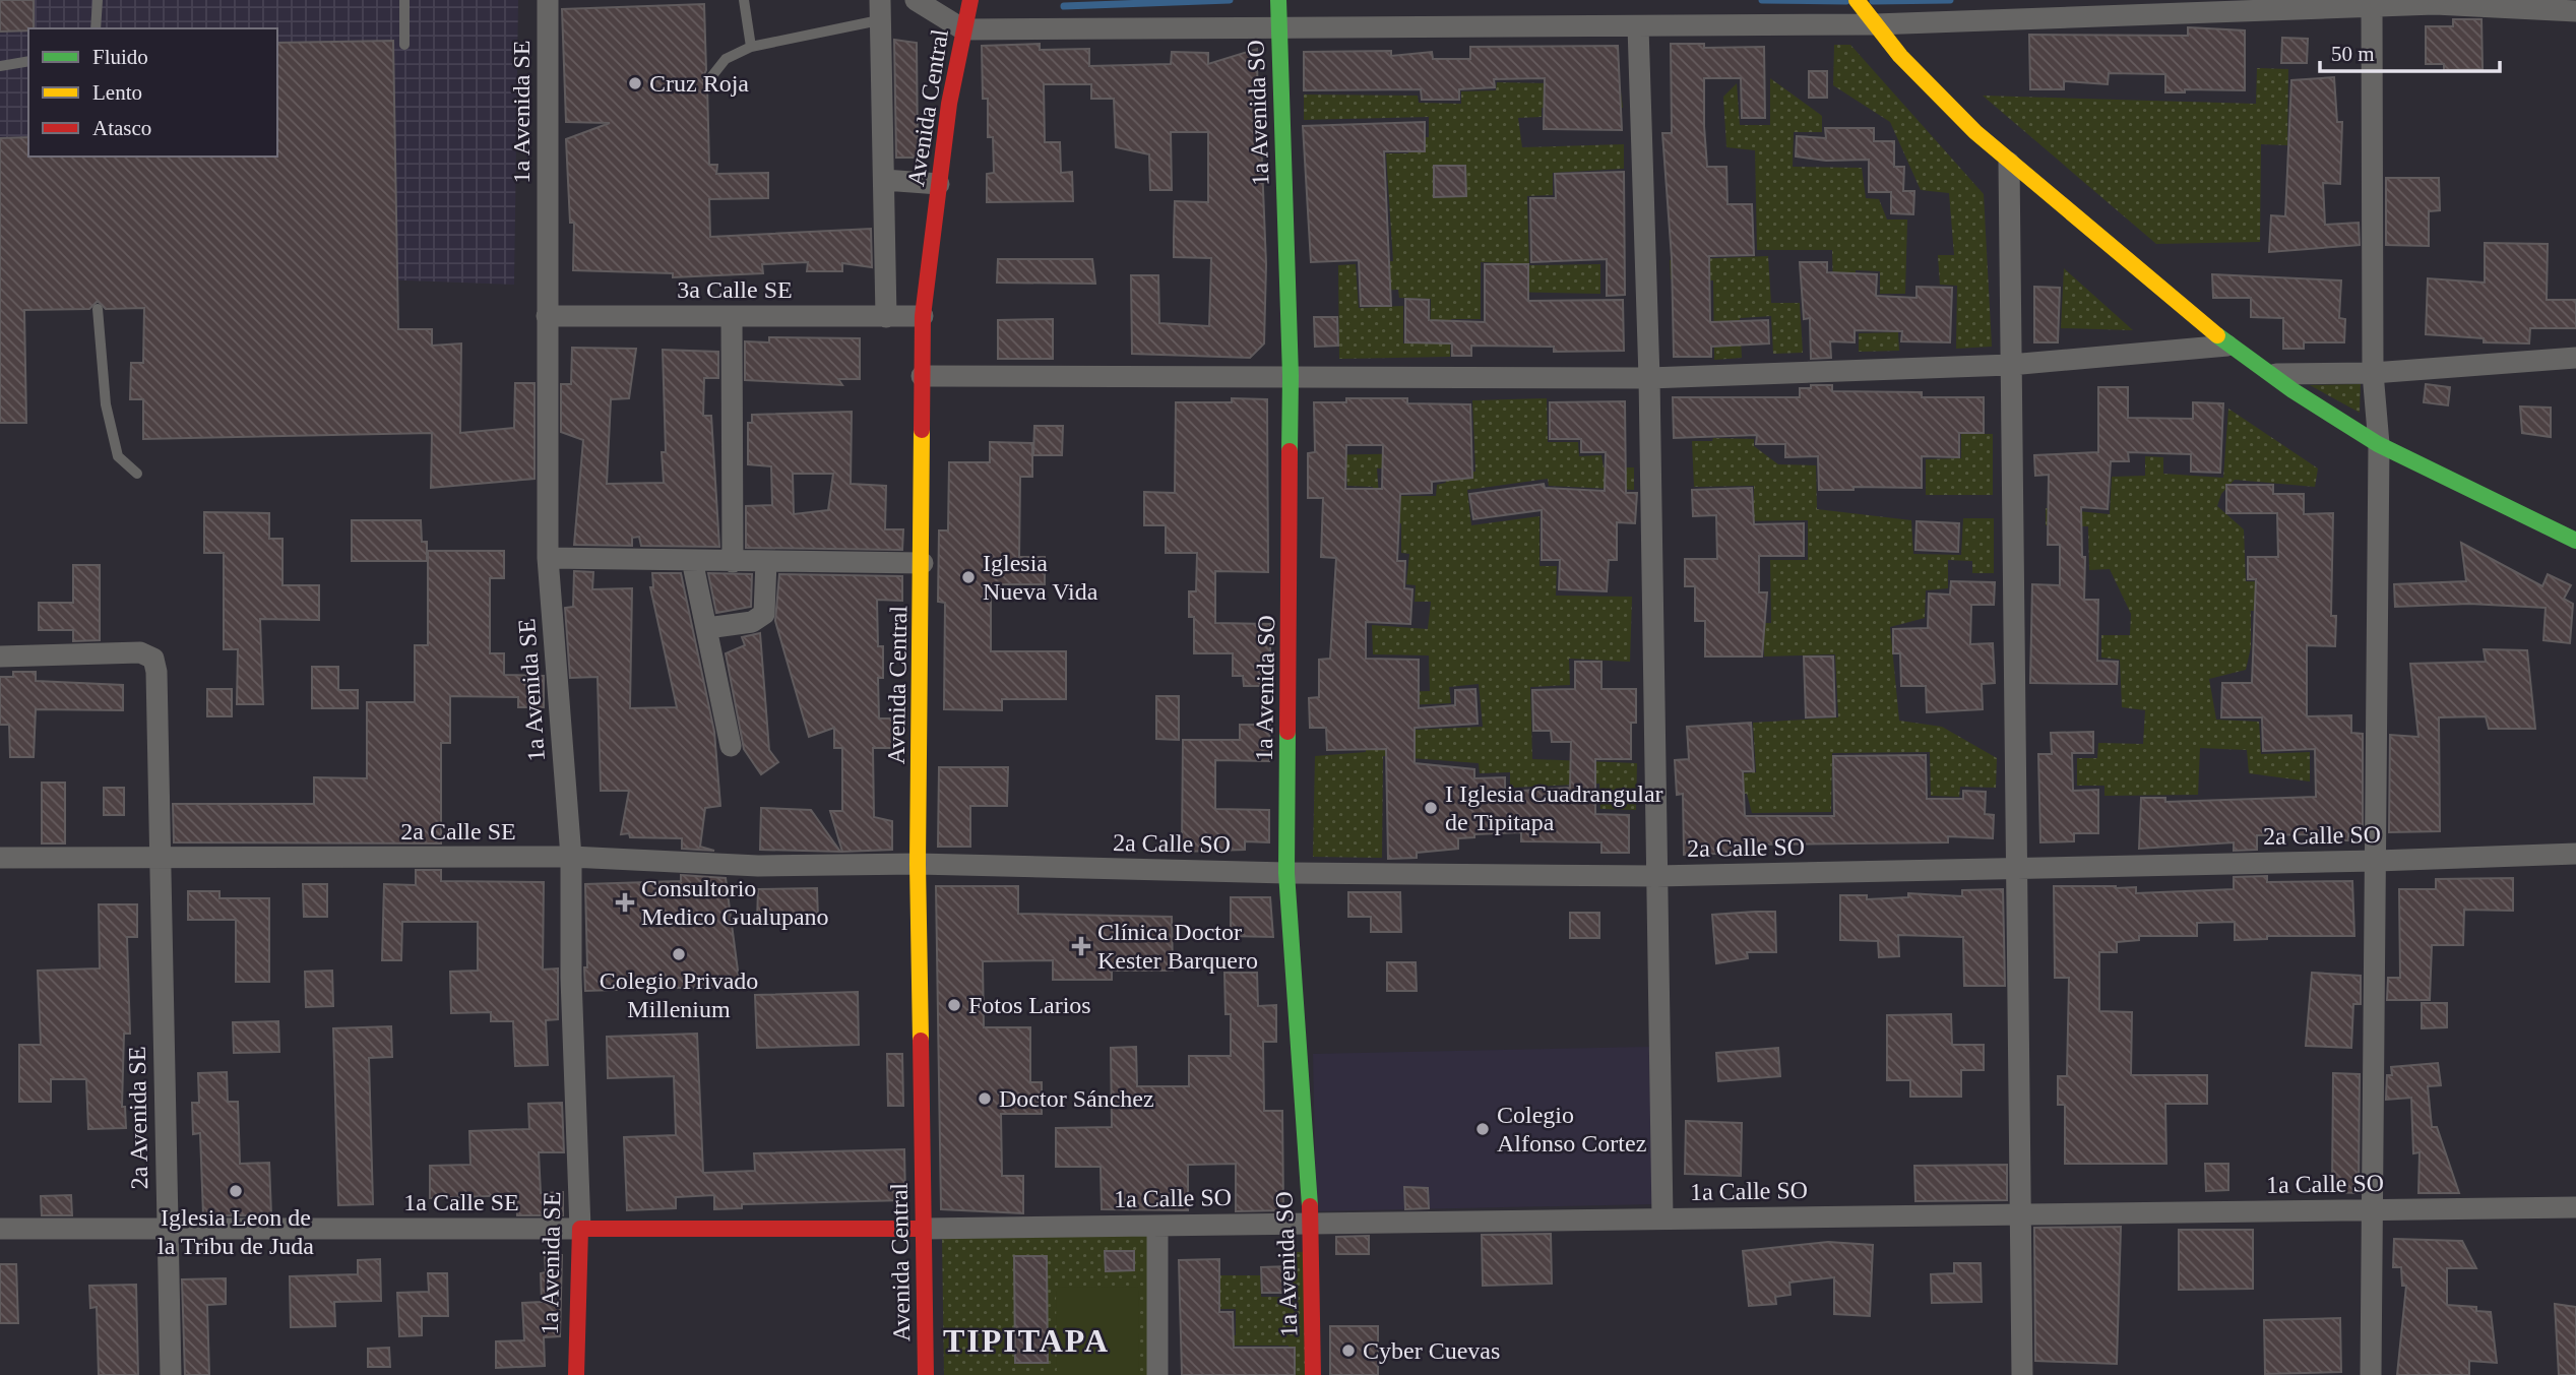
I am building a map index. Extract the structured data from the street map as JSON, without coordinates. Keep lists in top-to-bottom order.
{
  "streets": {
    "main road": [
      "Avenida Central",
      "1a Avenida SE",
      "1a Avenida SO",
      "1a Calle SE"
    ],
    "street": [
      "3a Calle SE",
      "2a Calle SE",
      "2a Calle SO",
      "2a Avenida SE",
      "1a Calle SO"
    ]
  },
  "crossings": [
    ["Avenida Central", "3a Calle SE"],
    ["Avenida Central", "2a Calle SE"],
    ["Avenida Central", "2a Calle SO"],
    ["Avenida Central", "1a Calle SO"],
    ["Avenida Central", "1a Calle SE"],
    ["1a Avenida SE", "3a Calle SE"],
    ["1a Avenida SE", "2a Calle SE"],
    ["1a Avenida SE", "1a Calle SE"],
    ["1a Avenida SO", "2a Calle SO"],
    ["1a Avenida SO", "1a Calle SO"],
    ["2a Calle SE", "2a Calle SO"],
    ["2a Calle SE", "2a Avenida SE"],
    ["2a Avenida SE", "1a Calle SE"],
    ["1a Calle SO", "1a Calle SE"]
  ],
  "districts": ["TIPITAPA"],
  "places": {
    "other": [
      "Cruz Roja",
      "Iglesia Nueva Vida",
      "I Iglesia Cuadrangular de Tipitapa",
      "Colegio Privado Millenium",
      "Fotos Larios",
      "Doctor Sánchez",
      "Colegio Alfonso Cortez",
      "Iglesia Leon de la Tribu de Juda",
      "Cyber Cuevas"
    ],
    "health": ["Consultorio Medico Gualupano", "Clínica Doctor Kester Barquero"]
  },
  "legend": ["Fluido", "Lento", "Atasco"],
  "scale_bar": "50 m"
}
